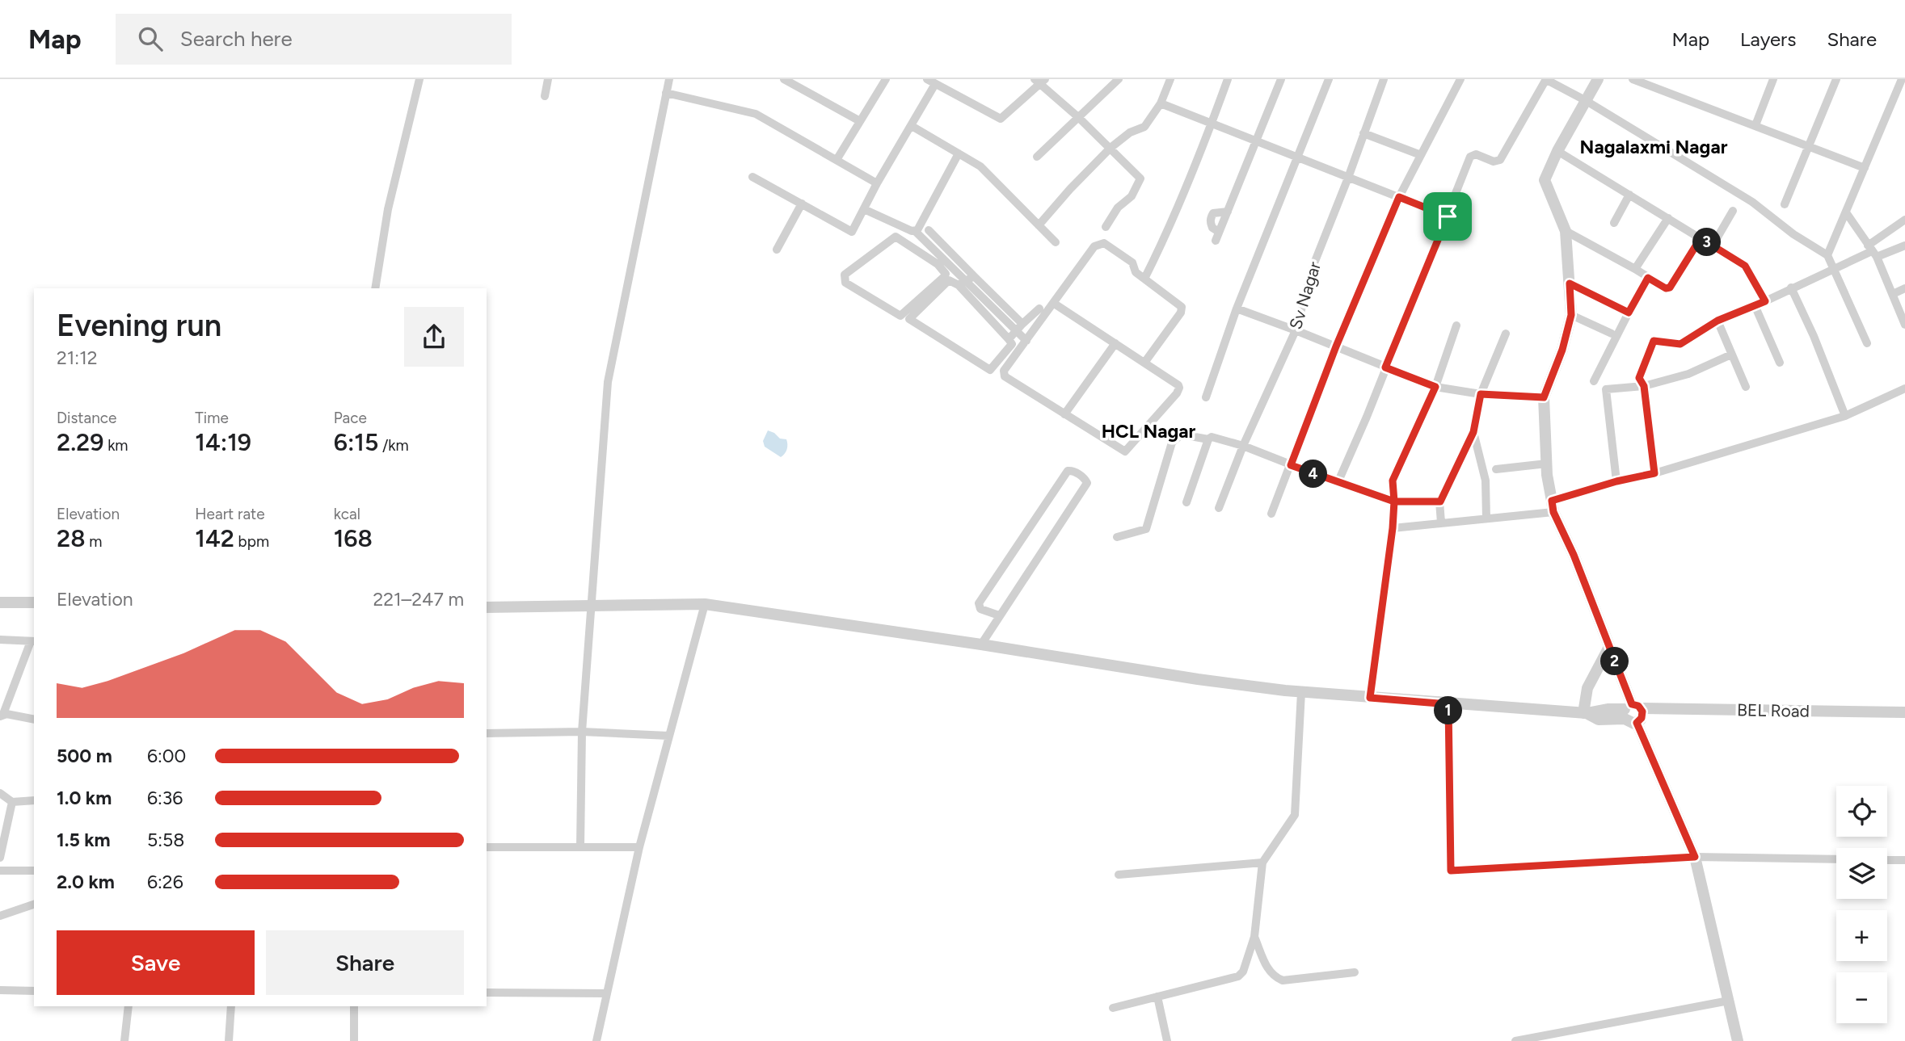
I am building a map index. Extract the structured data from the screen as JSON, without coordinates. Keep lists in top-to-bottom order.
{
  "streets": {
    "street": ["Sv Nagar", "BEL Road"]
  },
  "districts": ["Nagalaxmi Nagar", "HCL Nagar"],
  "page": {
    "header": "Map",
    "search": "Search here",
    "nav": ["Map", "Layers", "Share"],
    "pins": [
      "3",
      "4",
      "2",
      "1"
    ],
    "heading": ["Evening run", "21:12"],
    "stats": [
      ["Distance", "2.29 km"],
      ["Time", "14:19"],
      ["Pace", "6:15 /km"],
      ["Elevation", "28 m"],
      ["Heart rate", "142 bpm"],
      ["kcal", "168"]
    ],
    "chart": ["Elevation", "221–247 m"],
    "list": [
      {
        "name": "500 m",
        "note": "6:00"
      },
      {
        "name": "1.0 km",
        "note": "6:36"
      },
      {
        "name": "1.5 km",
        "note": "5:58"
      },
      {
        "name": "2.0 km",
        "note": "6:26"
      }
    ],
    "map_buttons": ["+", "−"],
    "buttons": ["Save", "Share"]
  }
}
